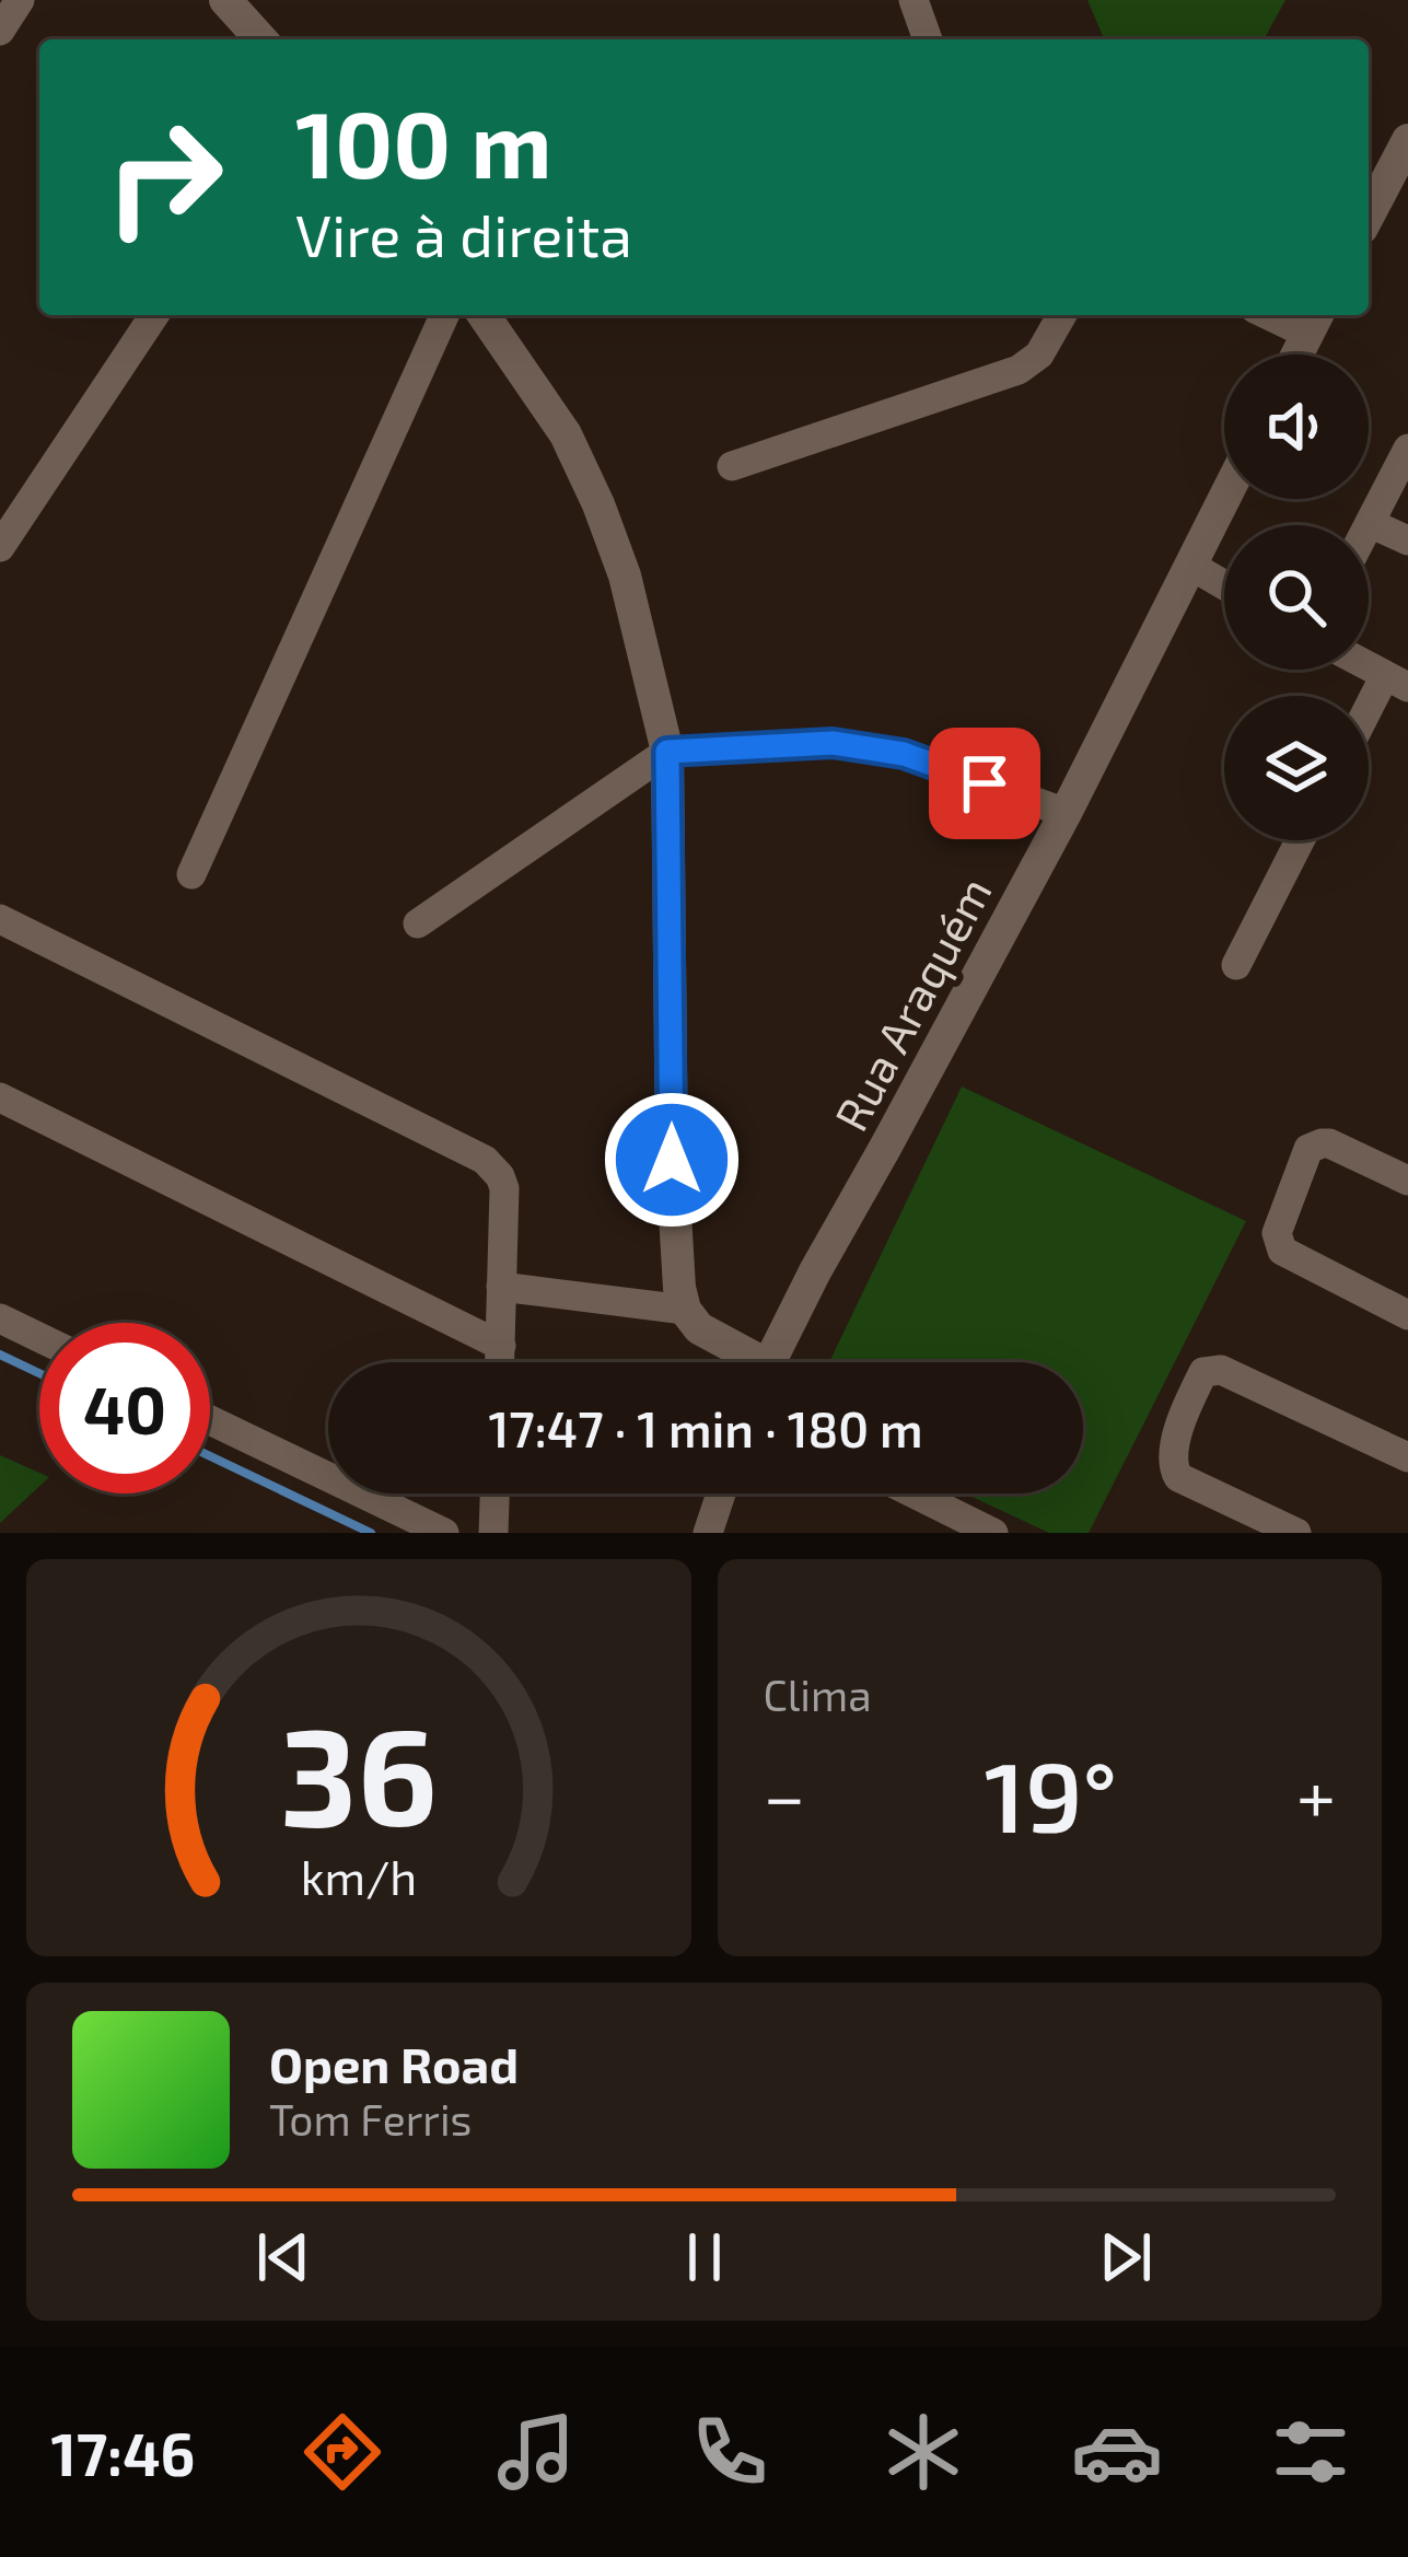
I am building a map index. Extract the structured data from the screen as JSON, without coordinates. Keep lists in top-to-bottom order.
{
  "streets": {
    "street": ["Rua Araquém"]
  },
  "page": {
    "turn": ["100 m", "Vire à direita"],
    "limit": "40",
    "trip": "17:47 · 1 min · 180 m",
    "tile": "Clima",
    "heat": ["−", "19°", "+"],
    "song": ["Open Road", "Tom Ferris"],
    "tabs": "17:46",
    "gauge": ["36", "km/h"]
  }
}
